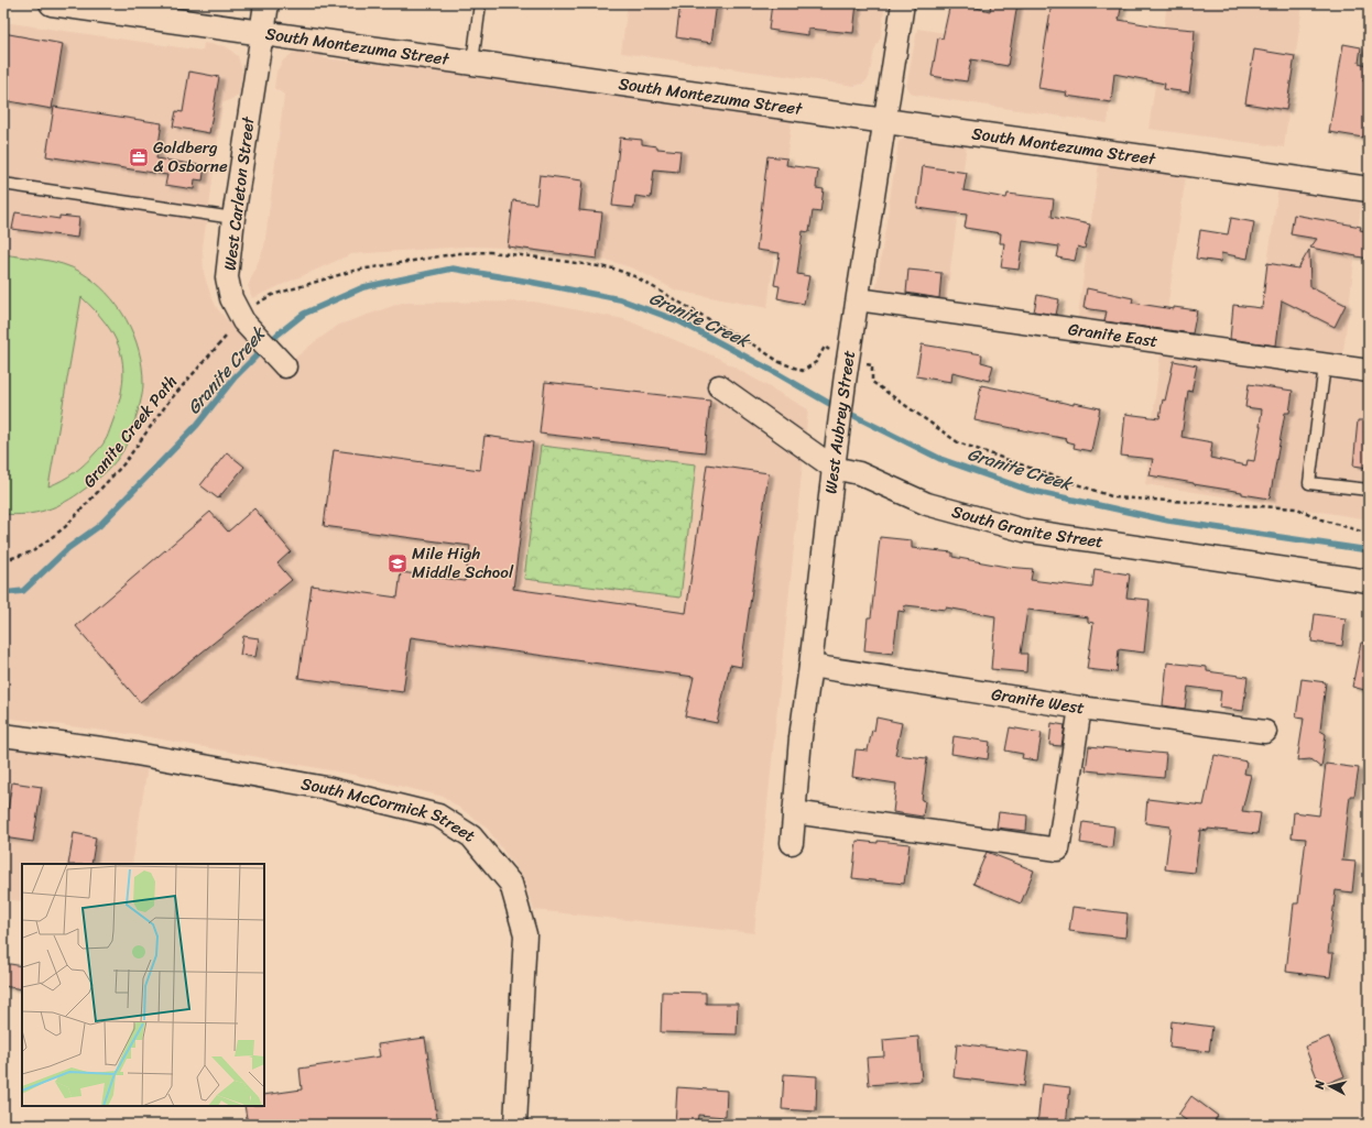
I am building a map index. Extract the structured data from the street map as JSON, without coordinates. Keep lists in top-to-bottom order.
{
  "streets": {
    "main road": ["South Montezuma Street", "West Carleton Street"],
    "street": [
      "Granite East",
      "West Aubrey Street",
      "South Granite Street",
      "Granite West",
      "South McCormick Street"
    ],
    "path": ["Granite Creek Path"]
  },
  "crossings": [
    ["South Montezuma Street", "West Carleton Street"],
    ["South Montezuma Street", "West Aubrey Street"],
    ["Granite East", "West Aubrey Street"],
    ["West Aubrey Street", "South Granite Street"],
    ["West Aubrey Street", "Granite West"]
  ],
  "water": ["Granite Creek"],
  "places": {
    "office": ["Goldberg & Osborne"],
    "school or university": ["Mile High Middle School"]
  },
  "north": "left"
}
